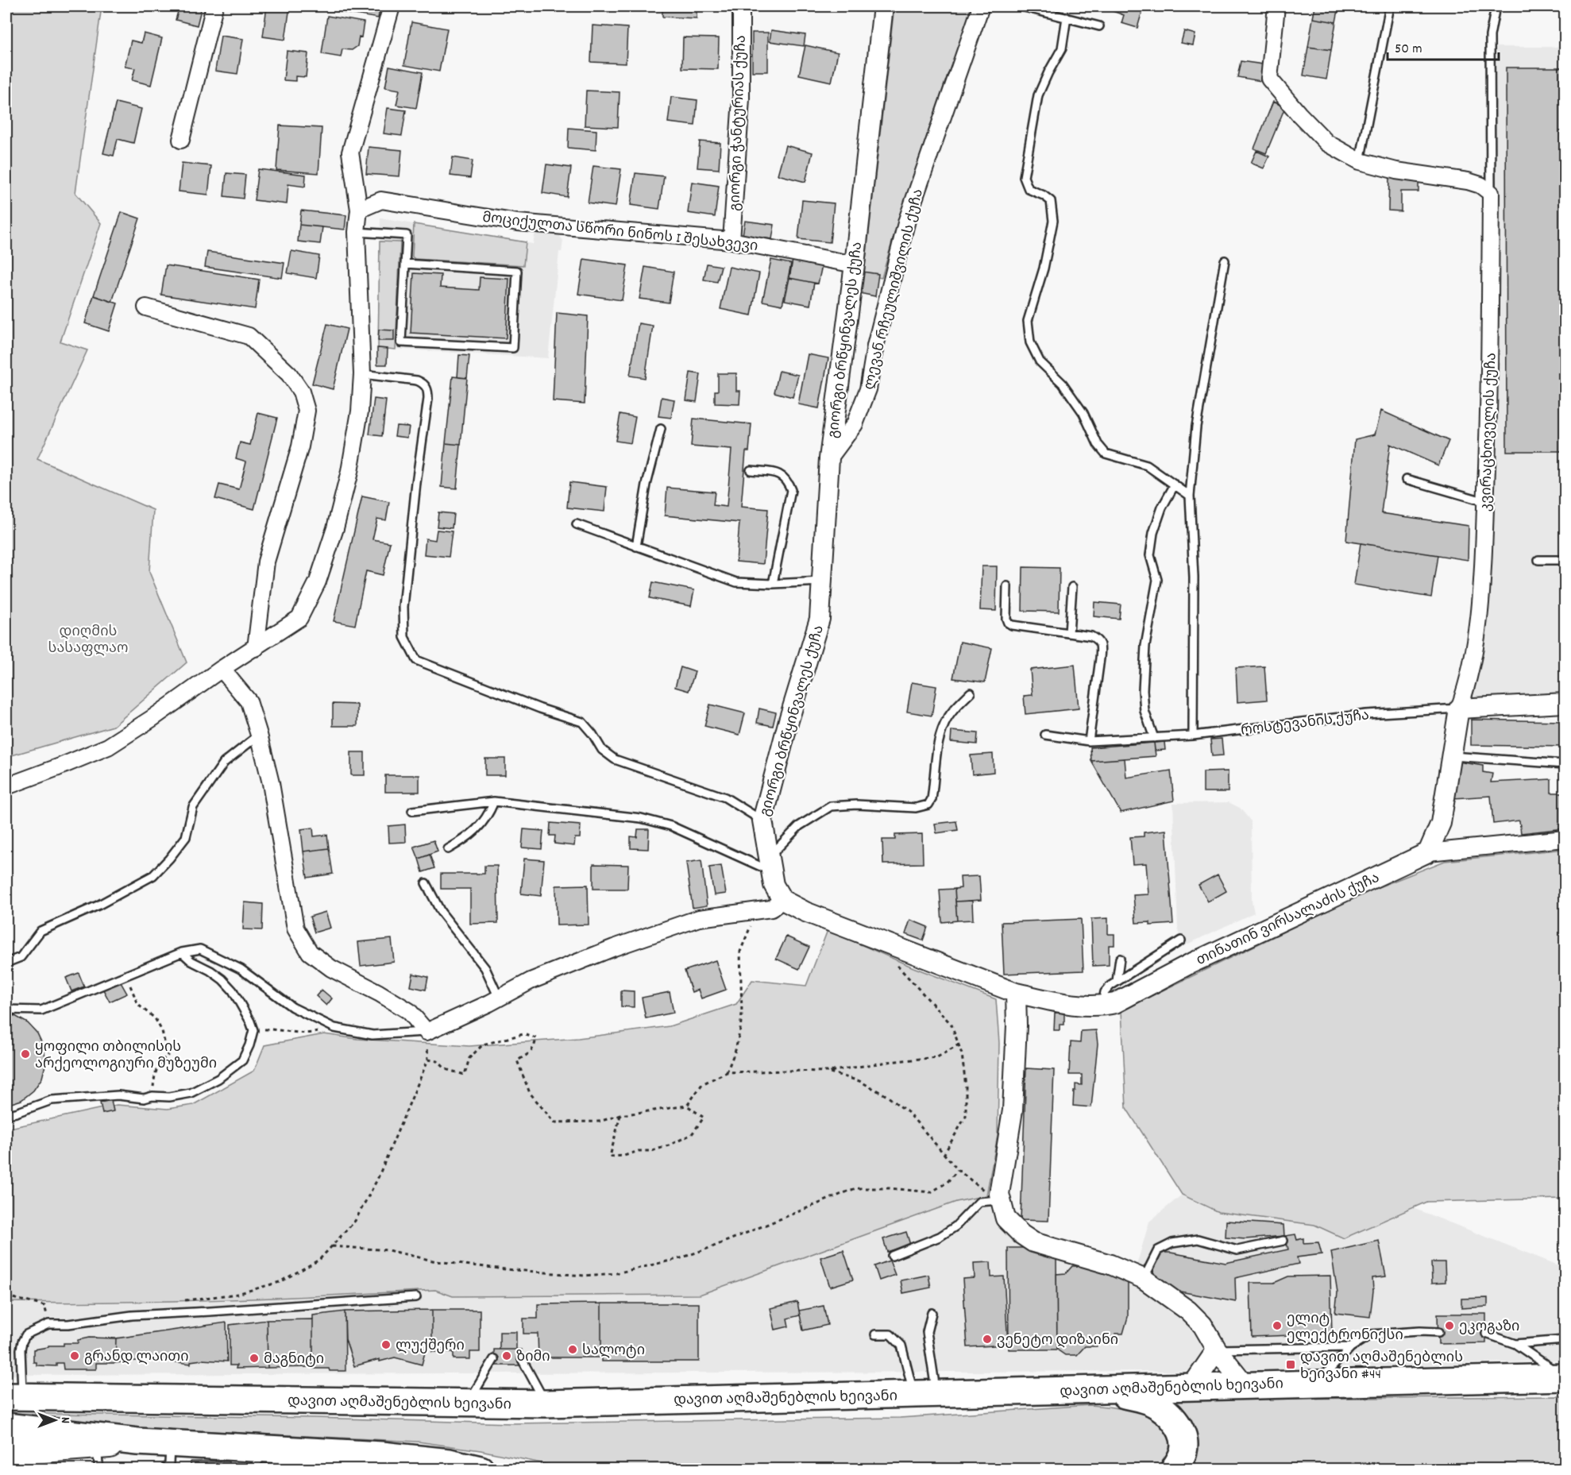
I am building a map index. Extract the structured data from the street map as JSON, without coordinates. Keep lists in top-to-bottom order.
{
  "streets": {
    "highway": ["დავით აღმაშენებლის ხეივანი"],
    "street": [
      "გიორგი ჭანტურიას ქუჩა",
      "მოციქულთა სწორი ნინოს I შესახვევი",
      "ლევან რჩეულიშვილის ქუჩა",
      "გიორგი ბრწყინვალეს ქუჩა",
      "კვირაცხოველის ქუჩა",
      "როსტევანის ქუჩა",
      "თინათინ ვირსალაძის ქუჩა"
    ]
  },
  "crossings": [
    ["გიორგი ჭანტურიას ქუჩა", "მოციქულთა სწორი ნინოს I შესახვევი"],
    ["მოციქულთა სწორი ნინოს I შესახვევი", "გიორგი ბრწყინვალეს ქუჩა"],
    ["ლევან რჩეულიშვილის ქუჩა", "გიორგი ბრწყინვალეს ქუჩა"],
    ["კვირაცხოველის ქუჩა", "როსტევანის ქუჩა"],
    ["კვირაცხოველის ქუჩა", "თინათინ ვირსალაძის ქუჩა"]
  ],
  "parks": ["დიღმის სასაფლაო"],
  "places": {
    "other": [
      "ყოფილი თბილისის არქეოლოგიური მუზეუმი",
      "ელიტ ელექტრონიქსი",
      "ეკოგაზი",
      "ვენეტო დიზაინი",
      "ლუქშერი",
      "სალოტი",
      "გრანდ ლაითი",
      "ზიმი",
      "მაგნიტი"
    ],
    "transit": ["დავით აღმაშენებლის ხეივანი #44"]
  },
  "scale_bar": "50 m",
  "north": "right"
}
